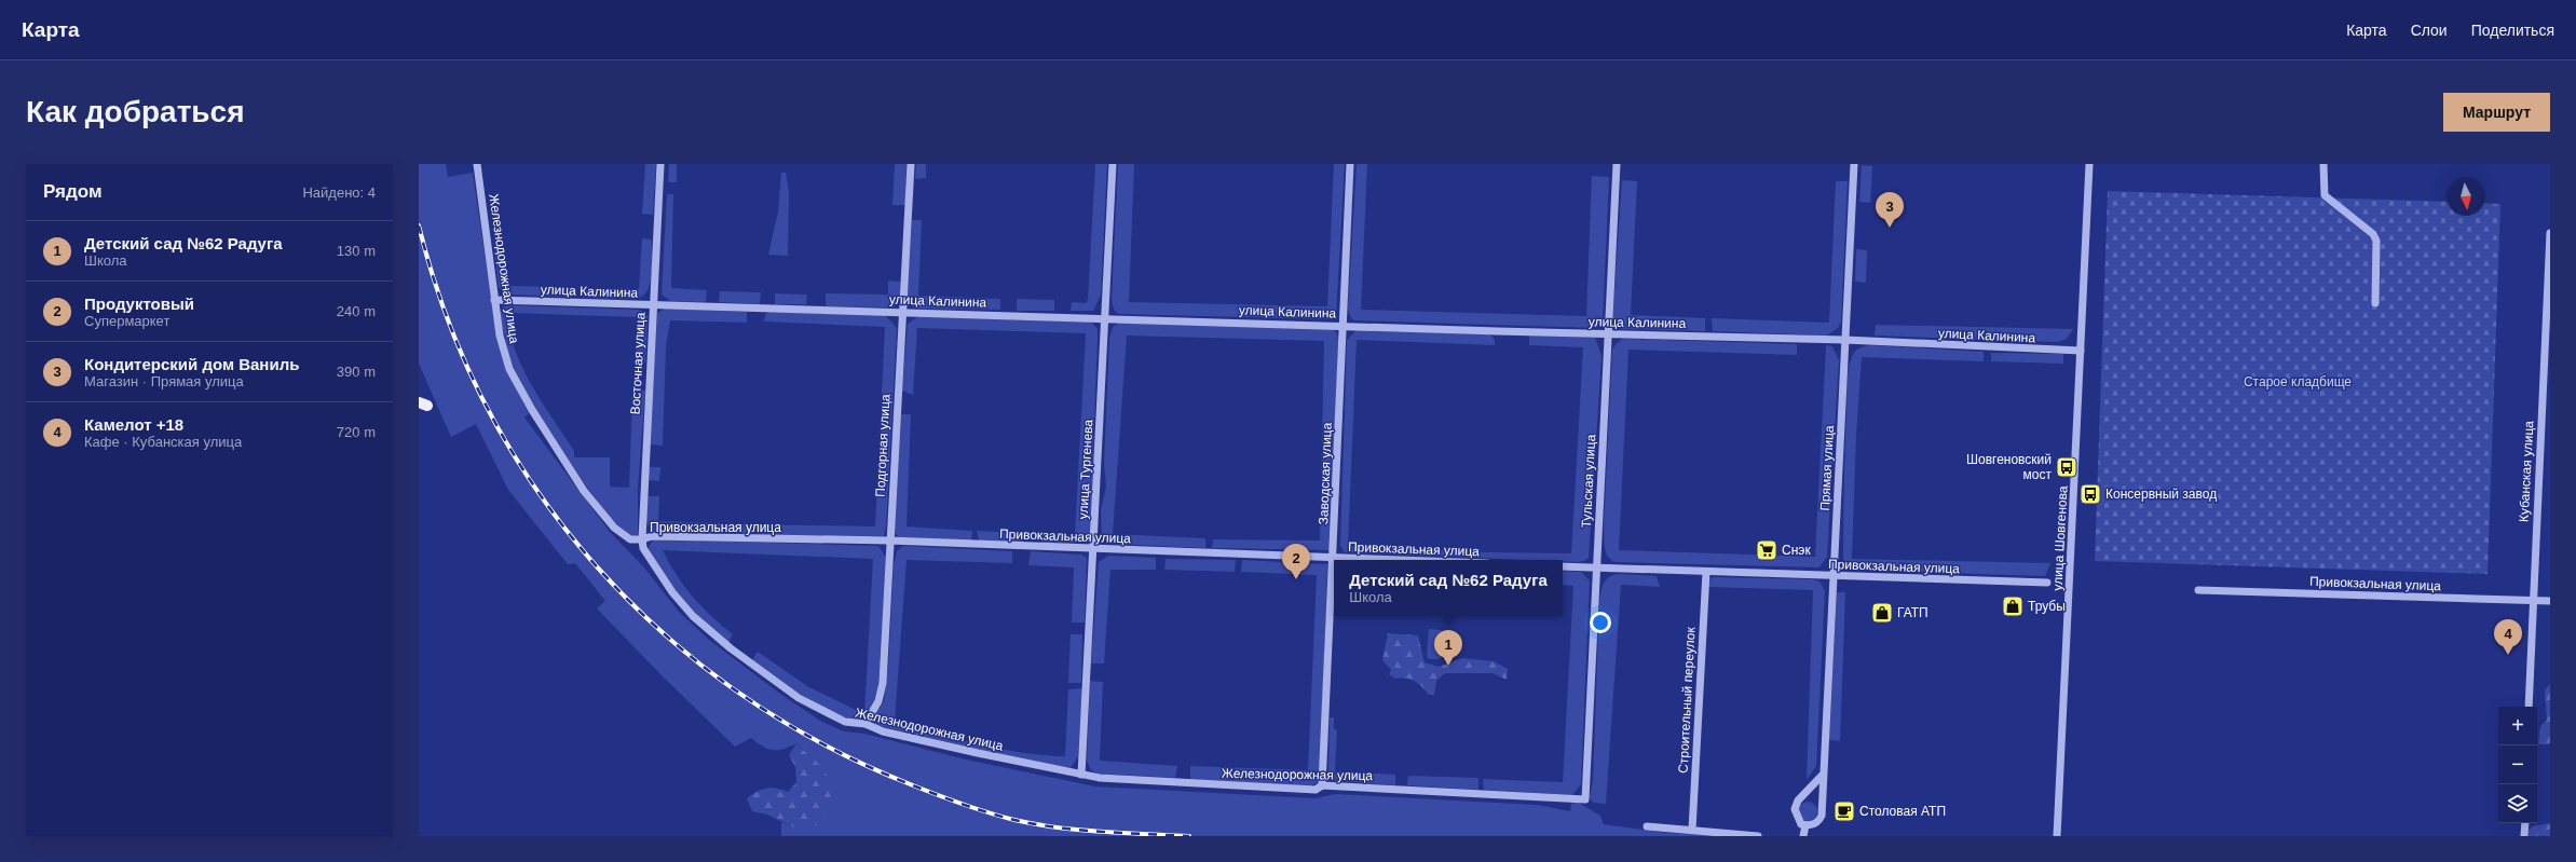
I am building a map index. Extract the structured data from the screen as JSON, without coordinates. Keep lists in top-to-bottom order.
{
  "streets": {
    "street": [
      "Железнодорожная улица",
      "улица Калинина",
      "Восточная улица",
      "Подгорная улица",
      "Прямая улица",
      "улица Тургенева",
      "Кубанская улица",
      "Заводская улица",
      "Тульская улица",
      "Привокзальная улица",
      "улица Шовгенова",
      "Строительный переулок"
    ]
  },
  "crossings": [
    ["Железнодорожная улица", "улица Калинина"],
    ["Железнодорожная улица", "Восточная улица"],
    ["Железнодорожная улица", "Подгорная улица"],
    ["Железнодорожная улица", "улица Тургенева"],
    ["Железнодорожная улица", "Заводская улица"],
    ["Железнодорожная улица", "Тульская улица"],
    ["Железнодорожная улица", "Привокзальная улица"],
    ["улица Калинина", "Восточная улица"],
    ["улица Калинина", "Подгорная улица"],
    ["улица Калинина", "Прямая улица"],
    ["улица Калинина", "улица Тургенева"],
    ["улица Калинина", "Заводская улица"],
    ["улица Калинина", "Тульская улица"],
    ["улица Калинина", "улица Шовгенова"],
    ["Восточная улица", "Привокзальная улица"],
    ["Подгорная улица", "Привокзальная улица"],
    ["Прямая улица", "Привокзальная улица"],
    ["улица Тургенева", "Привокзальная улица"],
    ["Кубанская улица", "Привокзальная улица"],
    ["Заводская улица", "Привокзальная улица"],
    ["Тульская улица", "Привокзальная улица"],
    ["Привокзальная улица", "Строительный переулок"]
  ],
  "parks": ["Старое кладбище"],
  "places": {
    "bus stop": ["Шовгеновский мост", "Консервный завод"],
    "supermarket": ["Снэк"],
    "shop": ["Трубы", "ГАТП"],
    "cafe": ["Столовая АТП"]
  },
  "north": "bottom",
  "page": {
    "header": "Карта",
    "nav": ["Карта", "Слои", "Поделиться"],
    "buttons": "Маршрут",
    "title": "Как добраться",
    "heading": ["Рядом", "Найдено: 4"],
    "pins": [
      "3",
      "2",
      "4",
      "1"
    ],
    "list": [
      {
        "mark": "1",
        "name": "Детский сад №62 Радуга",
        "note": "Школа",
        "value": "130 m"
      },
      {
        "mark": "2",
        "name": "Продуктовый",
        "note": "Супермаркет",
        "value": "240 m"
      },
      {
        "mark": "3",
        "name": "Кондитерский дом Ваниль",
        "note": "Магазин · Прямая улица",
        "value": "390 m"
      },
      {
        "mark": "4",
        "name": "Камелот +18",
        "note": "Кафе · Кубанская улица",
        "value": "720 m"
      }
    ],
    "popup": ["Детский сад №62 Радуга", "Школа"],
    "map_buttons": ["+", "−"]
  }
}
